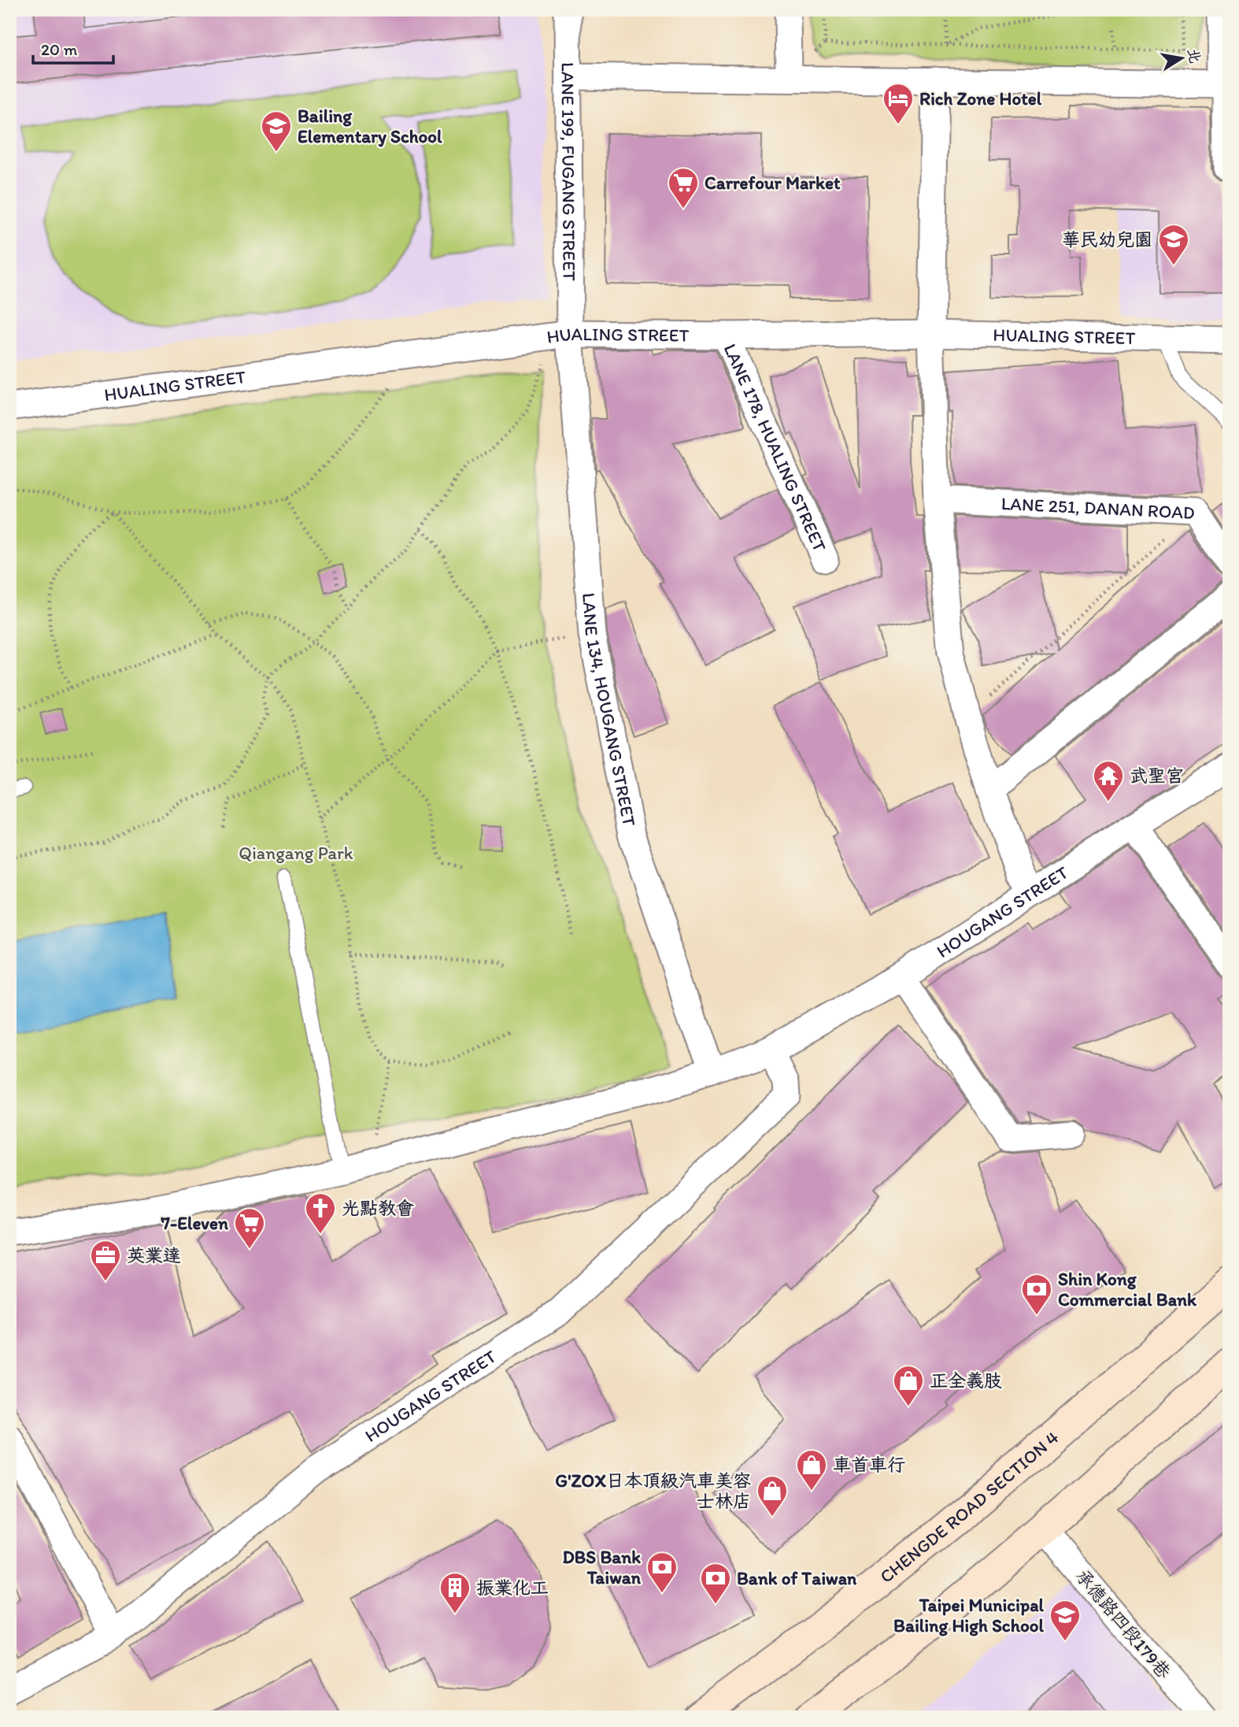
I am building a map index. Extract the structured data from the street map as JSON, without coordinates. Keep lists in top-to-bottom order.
{
  "streets": {
    "main road": ["CHENGDE ROAD SECTION 4"],
    "street": [
      "LANE 199, FUGANG STREET",
      "HUALING STREET",
      "LANE 178, HUALING STREET",
      "LANE 251, DANAN ROAD",
      "LANE 134, HOUGANG STREET",
      "HOUGANG STREET",
      "承德路四段179巷"
    ]
  },
  "crossings": [
    ["LANE 199, FUGANG STREET", "HUALING STREET"],
    ["LANE 199, FUGANG STREET", "LANE 134, HOUGANG STREET"],
    ["HUALING STREET", "LANE 178, HUALING STREET"],
    ["HUALING STREET", "LANE 134, HOUGANG STREET"],
    ["LANE 134, HOUGANG STREET", "HOUGANG STREET"]
  ],
  "parks": ["Qiangang Park"],
  "places": {
    "hotel": ["Rich Zone Hotel"],
    "school or university": ["Bailing Elementary School", "華民幼兒園", "Taipei Municipal Bailing High School"],
    "supermarket": ["Carrefour Market", "7-Eleven"],
    "temple": ["武聖宮"],
    "church": ["光點教會"],
    "office": ["英業達"],
    "bank": ["Shin Kong Commercial Bank", "DBS Bank Taiwan", "Bank of Taiwan"],
    "shop": ["正全義肢", "車首車行", "G'ZOX日本頂級汽車美容 士林店"],
    "building": ["振業化工"]
  },
  "scale_bar": "20 m",
  "north": "right"
}
